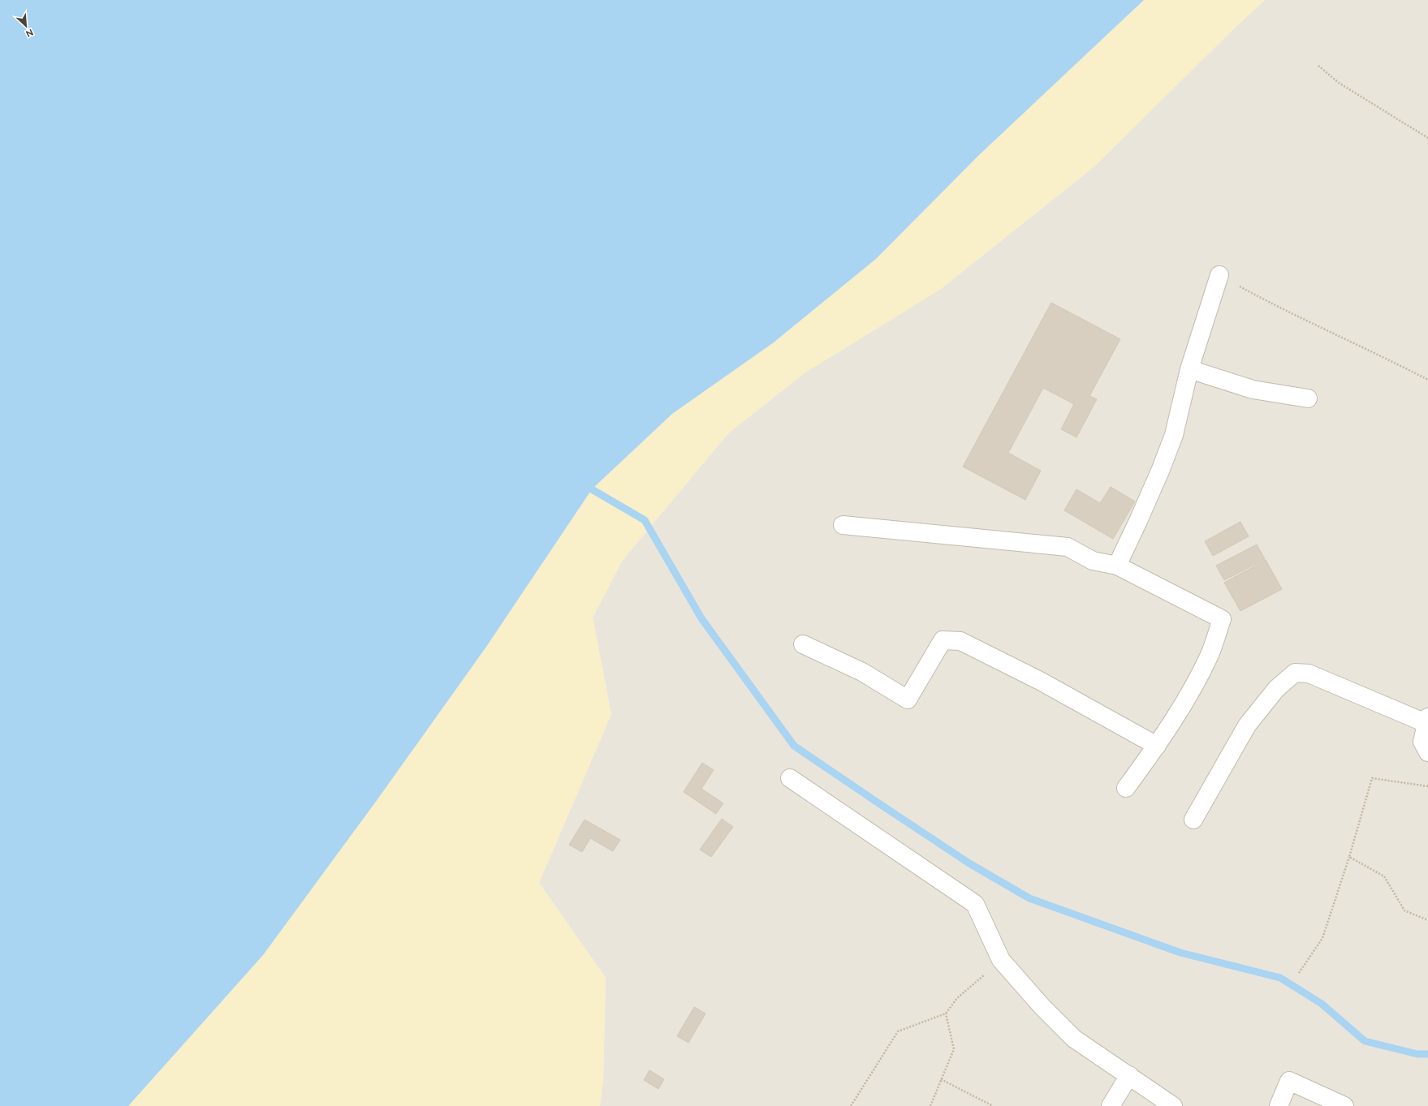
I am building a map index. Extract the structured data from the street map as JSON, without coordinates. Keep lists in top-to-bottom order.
{
  "north": "bottom right"
}
